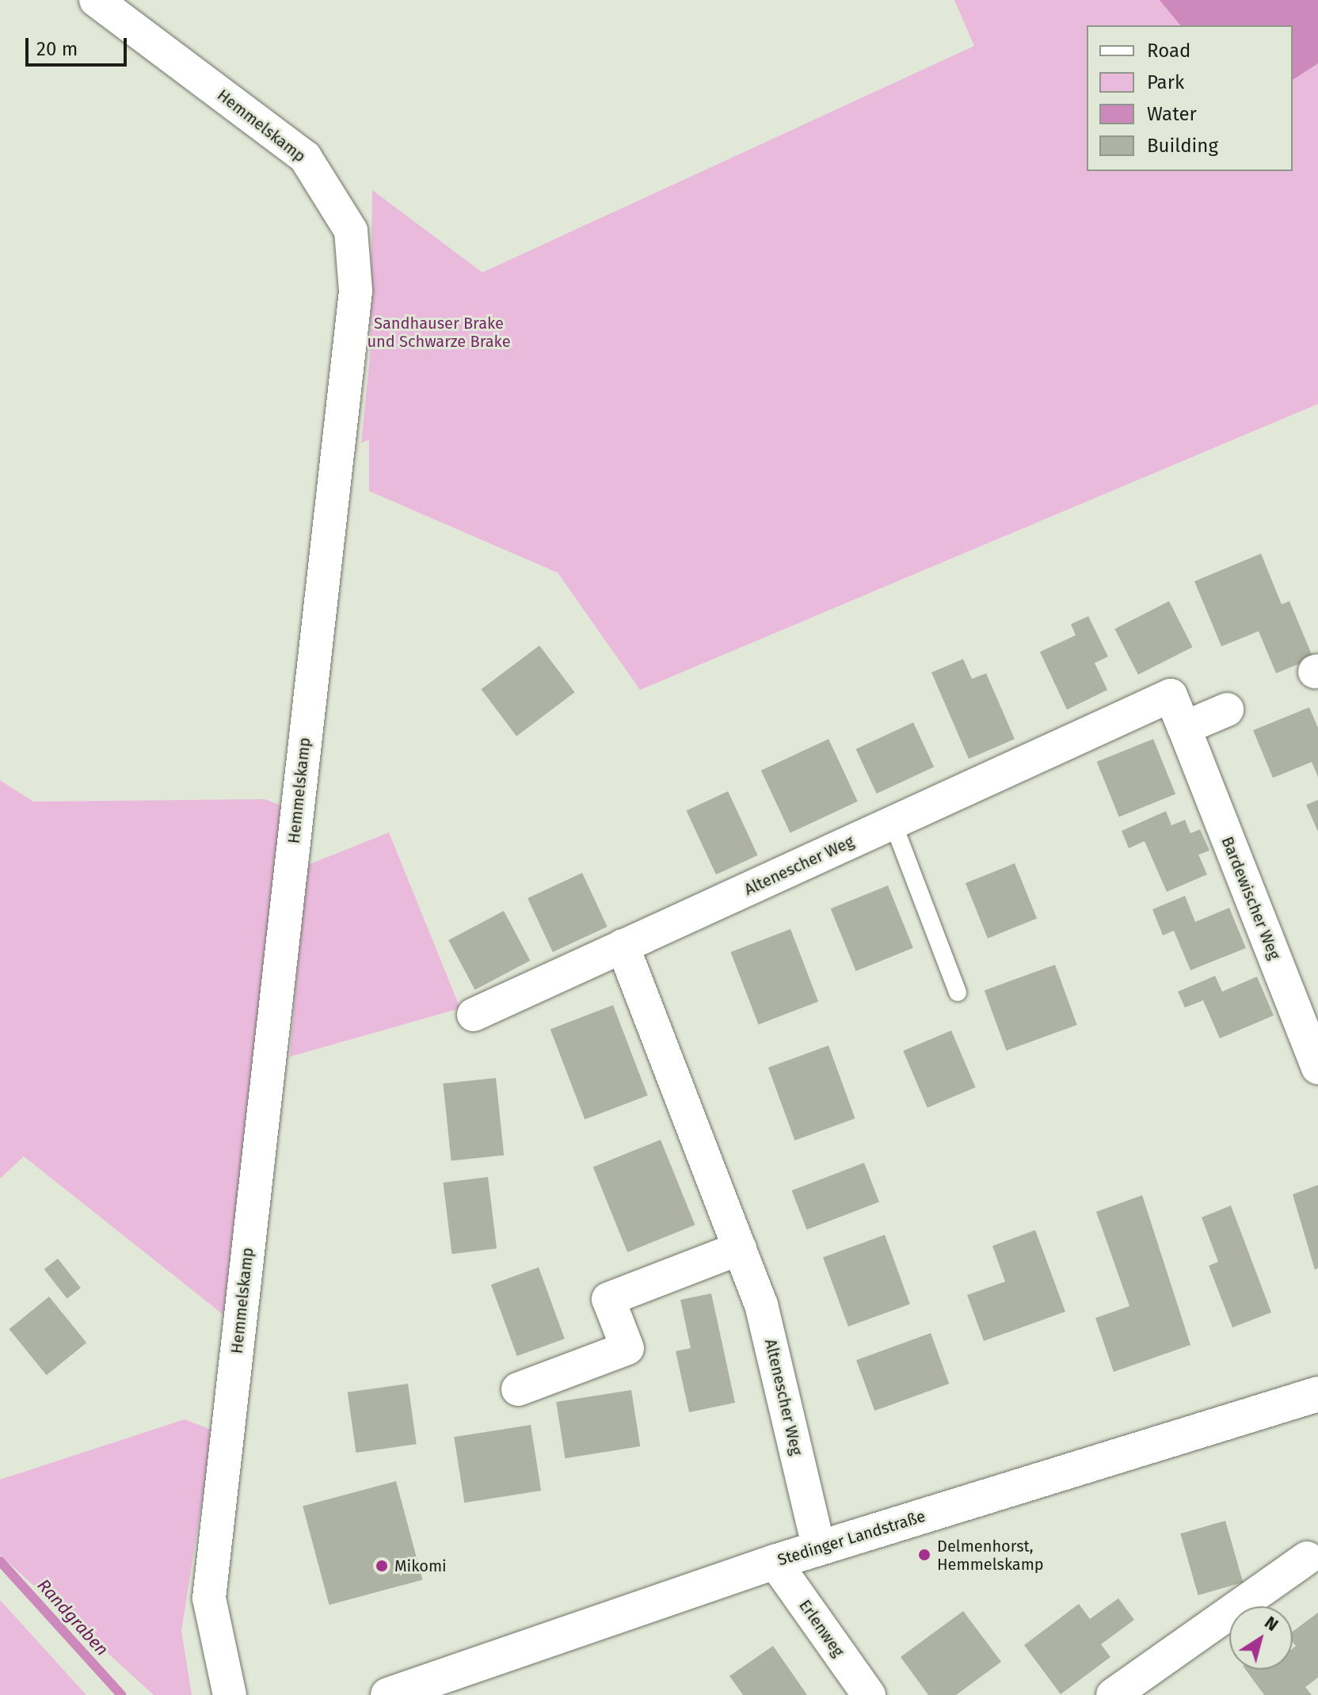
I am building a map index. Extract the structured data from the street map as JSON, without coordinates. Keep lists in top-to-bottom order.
{
  "streets": {
    "main road": ["Stedinger Landstraße"],
    "street": [
      "Hemmelskamp",
      "Altenescher Weg",
      "Bardewischer Weg",
      "Erlenweg"
    ]
  },
  "crossings": [
    ["Altenescher Weg", "Bardewischer Weg"],
    ["Altenescher Weg", "Stedinger Landstraße"],
    ["Stedinger Landstraße", "Erlenweg"]
  ],
  "water": ["Randgraben"],
  "parks": ["Sandhauser Brake und Schwarze Brake"],
  "places": ["Delmenhorst, Hemmelskamp", "Mikomi"],
  "legend": [
    "Road",
    "Park",
    "Water",
    "Building"
  ],
  "scale_bar": "20 m",
  "north": "top right"
}
